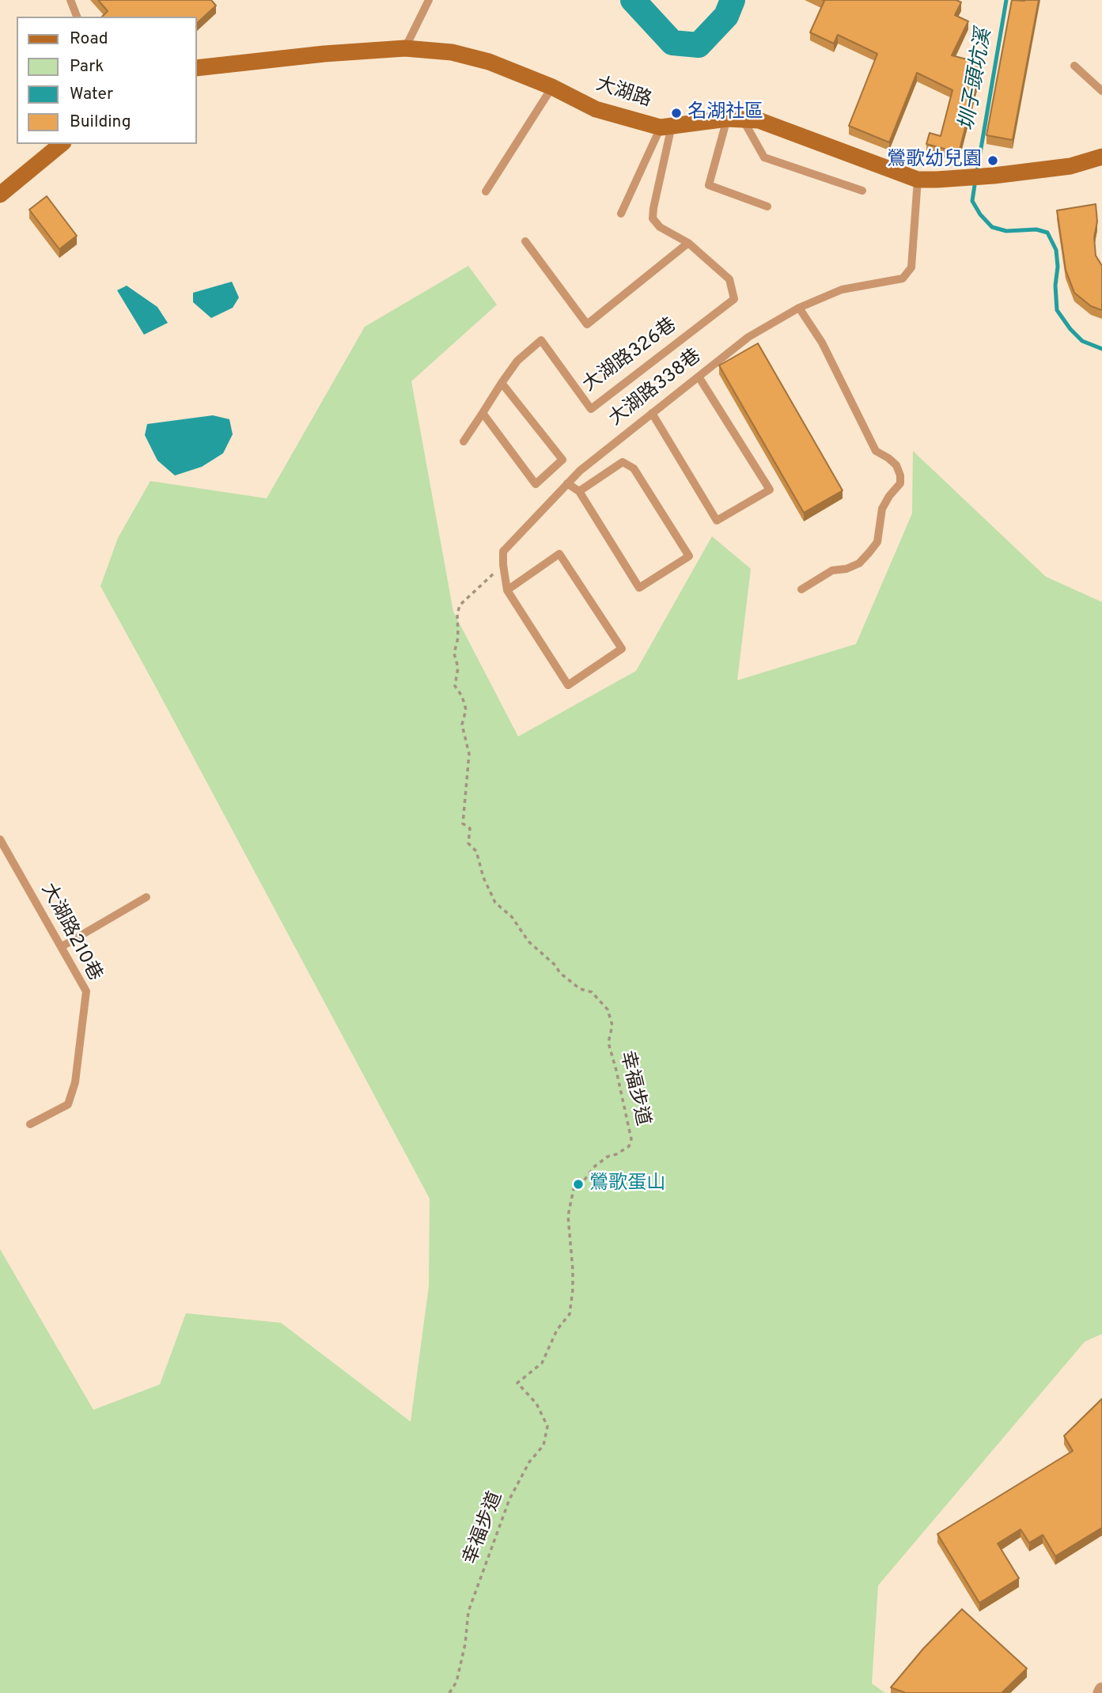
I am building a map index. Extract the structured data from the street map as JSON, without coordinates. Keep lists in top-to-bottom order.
{
  "streets": {
    "street": ["大湖路"],
    "lane": ["大湖路326巷", "大湖路338巷", "大湖路210巷"],
    "path": ["幸福步道"]
  },
  "crossings": [
    ["大湖路", "大湖路326巷"],
    ["大湖路", "大湖路338巷"],
    ["大湖路338巷", "幸福步道"]
  ],
  "water": ["圳子頭坑溪"],
  "places": ["名湖社區", "鶯歌幼兒園", "鶯歌蛋山"],
  "legend": [
    "Road",
    "Park",
    "Water",
    "Building"
  ]
}
